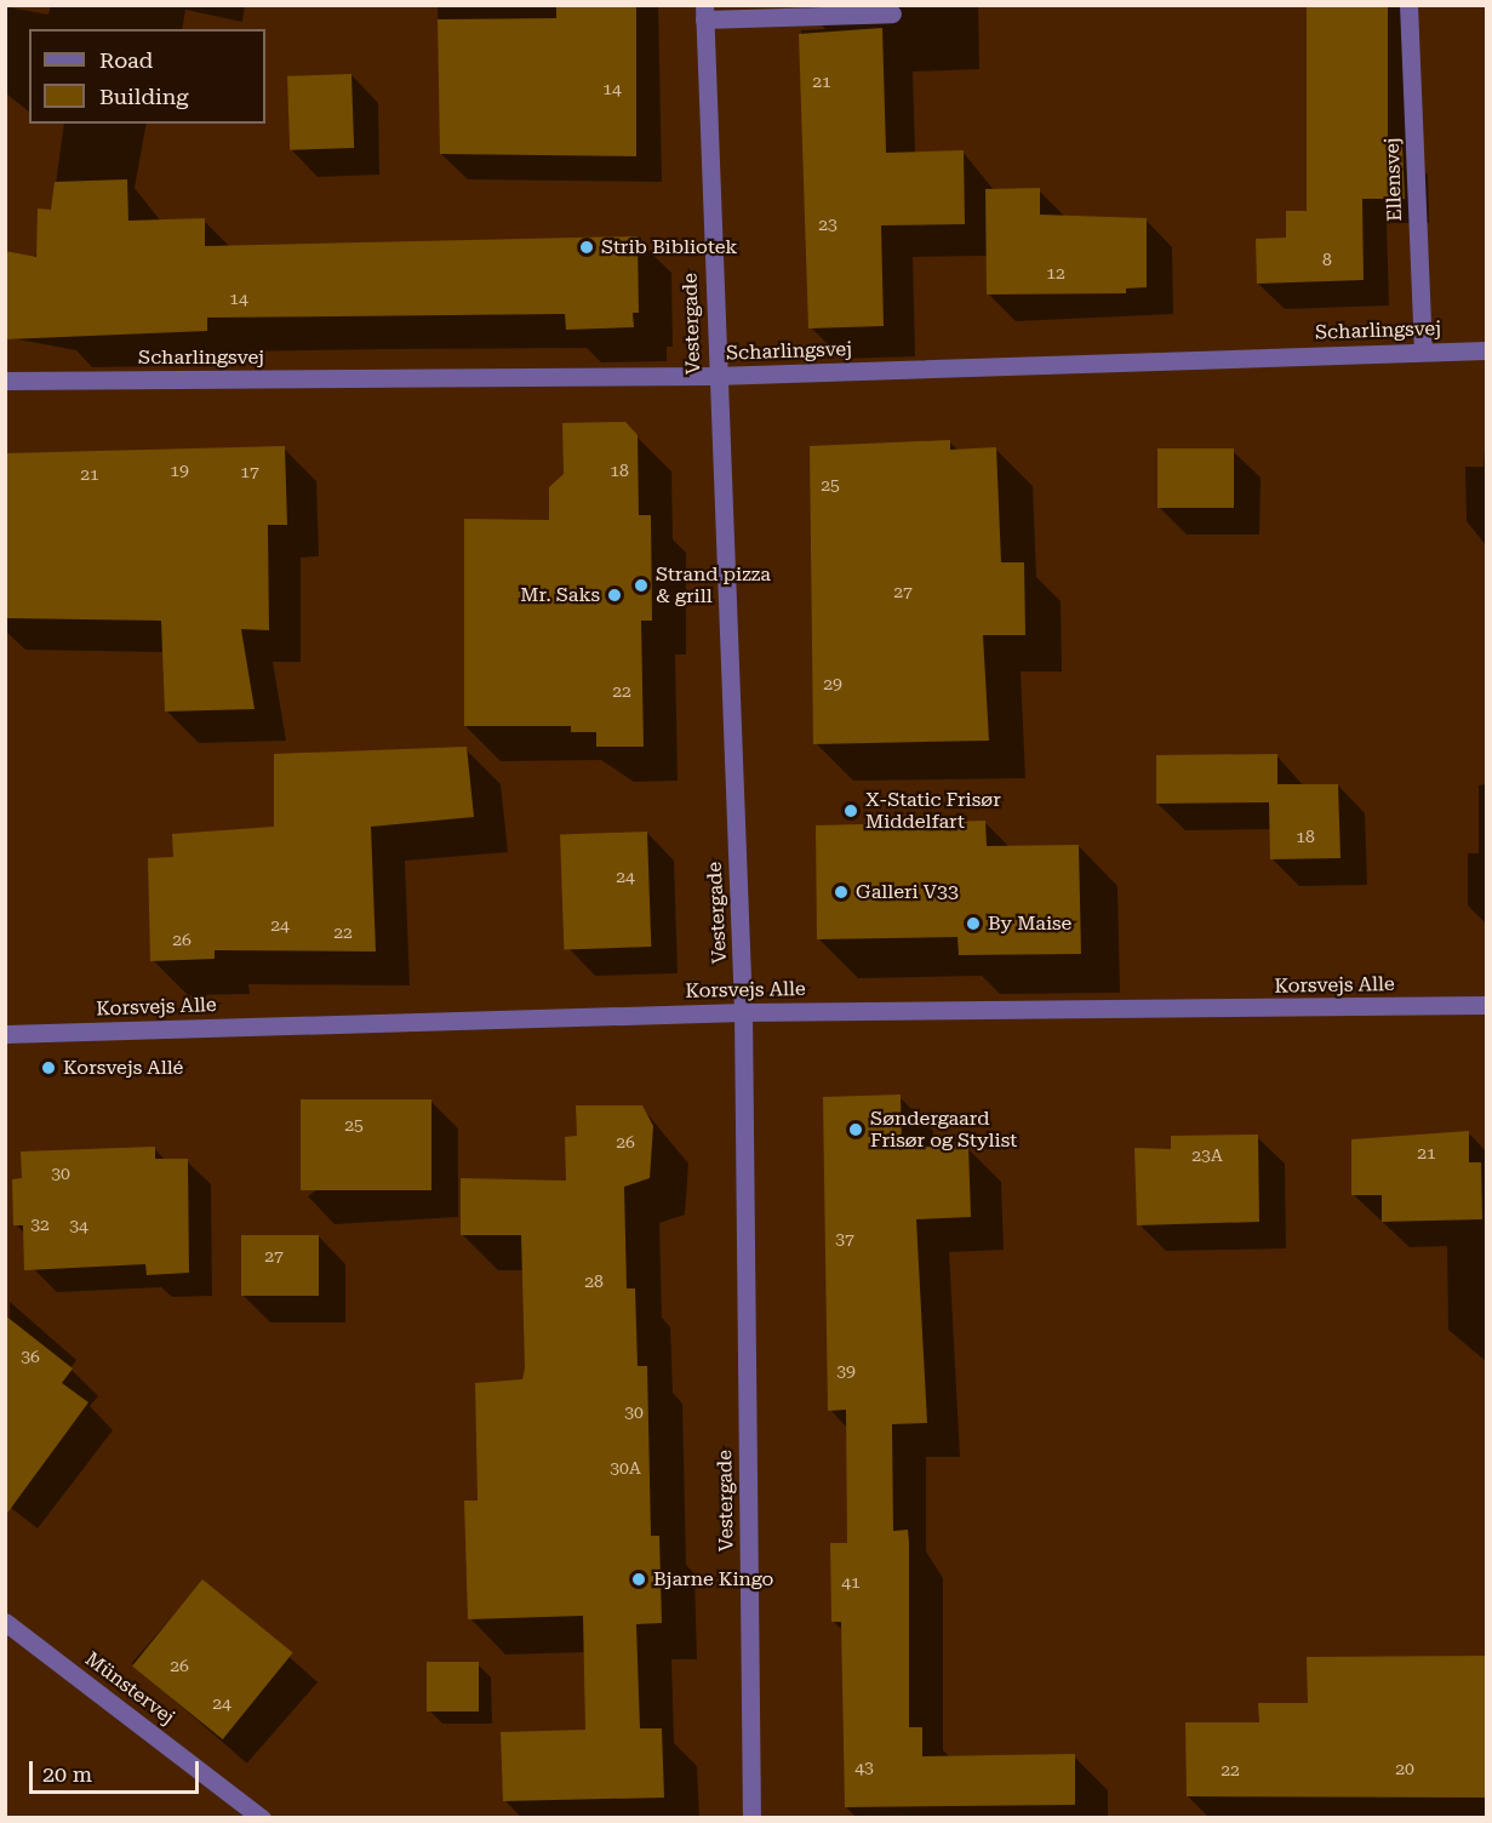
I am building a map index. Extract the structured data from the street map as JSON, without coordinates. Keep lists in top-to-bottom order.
{
  "streets": {
    "street": [
      "Ellensvej",
      "Vestergade",
      "Scharlingsvej",
      "Korsvejs Alle",
      "Münstervej"
    ]
  },
  "crossings": [
    ["Ellensvej", "Scharlingsvej"],
    ["Vestergade", "Scharlingsvej"],
    ["Vestergade", "Korsvejs Alle"]
  ],
  "places": [
    "Strib Bibliotek",
    "Strand pizza & grill",
    "Mr. Saks",
    "X-Static Frisør Middelfart",
    "Galleri V33",
    "By Maise",
    "Korsvejs Allé",
    "Søndergaard Frisør og Stylist",
    "Bjarne Kingo"
  ],
  "house_numbers": [
    "21",
    "14",
    "23",
    "8",
    "12",
    "14",
    "19",
    "18",
    "17",
    "21",
    "25",
    "27",
    "29",
    "22",
    "18",
    "24",
    "24",
    "22",
    "26",
    "25",
    "26",
    "21",
    "23A",
    "30",
    "32",
    "34",
    "37",
    "27",
    "28",
    "36",
    "39",
    "30",
    "30A",
    "41",
    "26",
    "24",
    "43",
    "20",
    "22"
  ],
  "legend": ["Road", "Building"],
  "scale_bar": "20 m"
}
